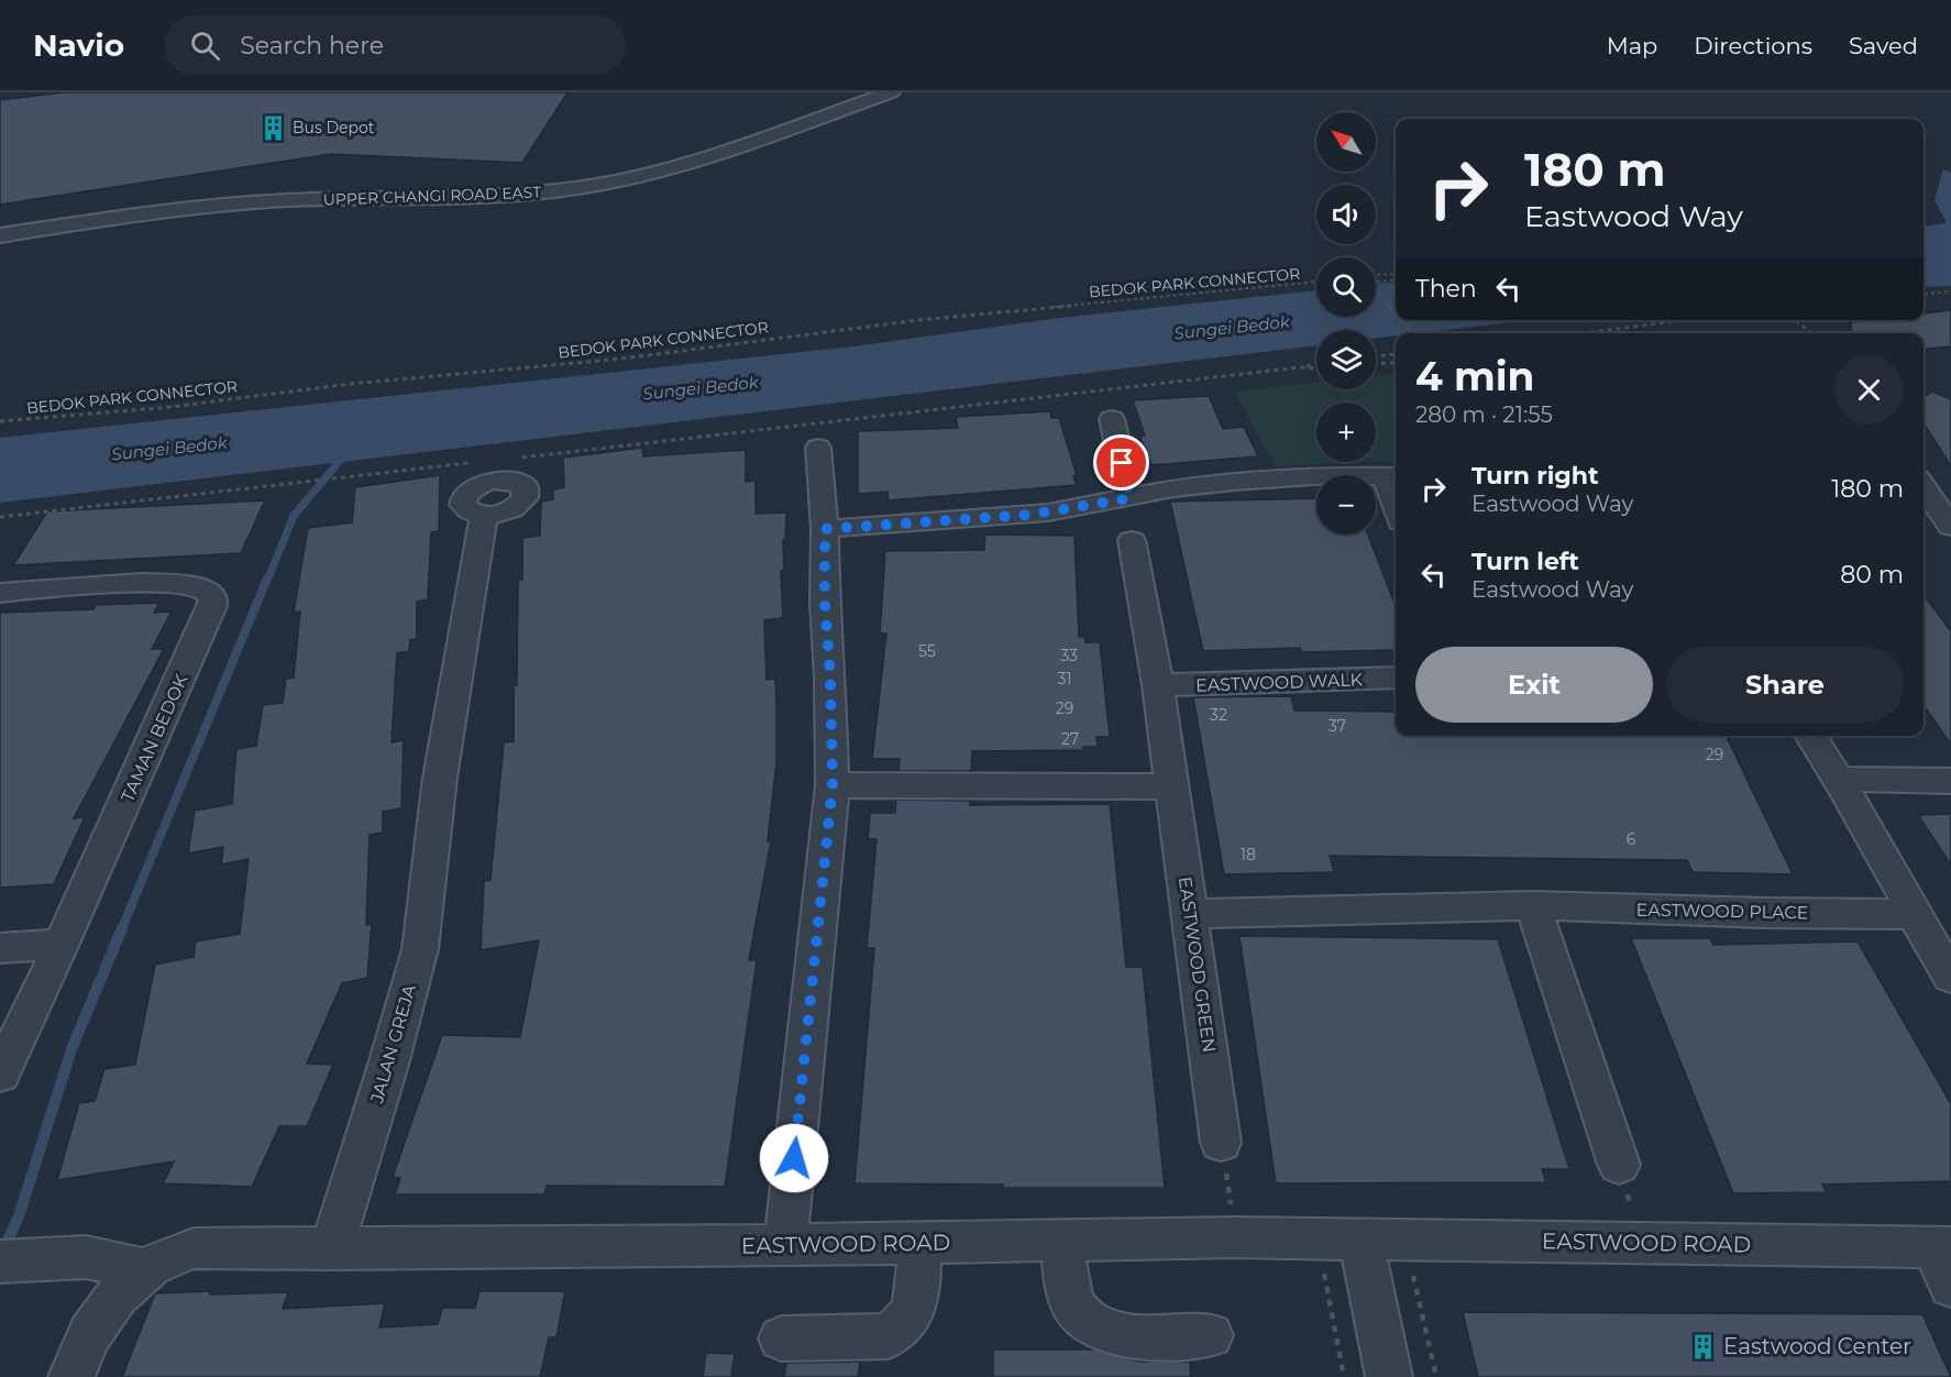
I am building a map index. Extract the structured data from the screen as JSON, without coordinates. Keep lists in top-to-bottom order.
{
  "streets": {
    "street": [
      "UPPER CHANGI ROAD EAST",
      "EASTWOOD WALK",
      "TAMAN BEDOK",
      "EASTWOOD PLACE",
      "EASTWOOD GREEN",
      "JALAN GREJA",
      "EASTWOOD ROAD"
    ],
    "path": ["BEDOK PARK CONNECTOR"]
  },
  "crossings": [
    ["EASTWOOD WALK", "EASTWOOD GREEN"],
    ["EASTWOOD PLACE", "EASTWOOD GREEN"],
    ["JALAN GREJA", "EASTWOOD ROAD"]
  ],
  "water": ["Sungei Bedok"],
  "places": {
    "building": ["Bus Depot", "Eastwood Center"]
  },
  "house_numbers": [
    "55",
    "33",
    "31",
    "29",
    "32",
    "37",
    "27",
    "29",
    "6",
    "18"
  ],
  "north": "top left",
  "page": {
    "header": "Navio",
    "search": "Search here",
    "nav": ["Map", "Directions", "Saved"],
    "map_buttons": ["+", "−"],
    "turn": ["180 m", "Eastwood Way"],
    "then": "Then",
    "heading": ["4 min", "280 m · 21:55"],
    "list": [
      {
        "name": "Turn right",
        "note": "Eastwood Way",
        "value": "180 m"
      },
      {
        "name": "Turn left",
        "note": "Eastwood Way",
        "value": "80 m"
      }
    ],
    "buttons": ["Exit", "Share"]
  }
}
